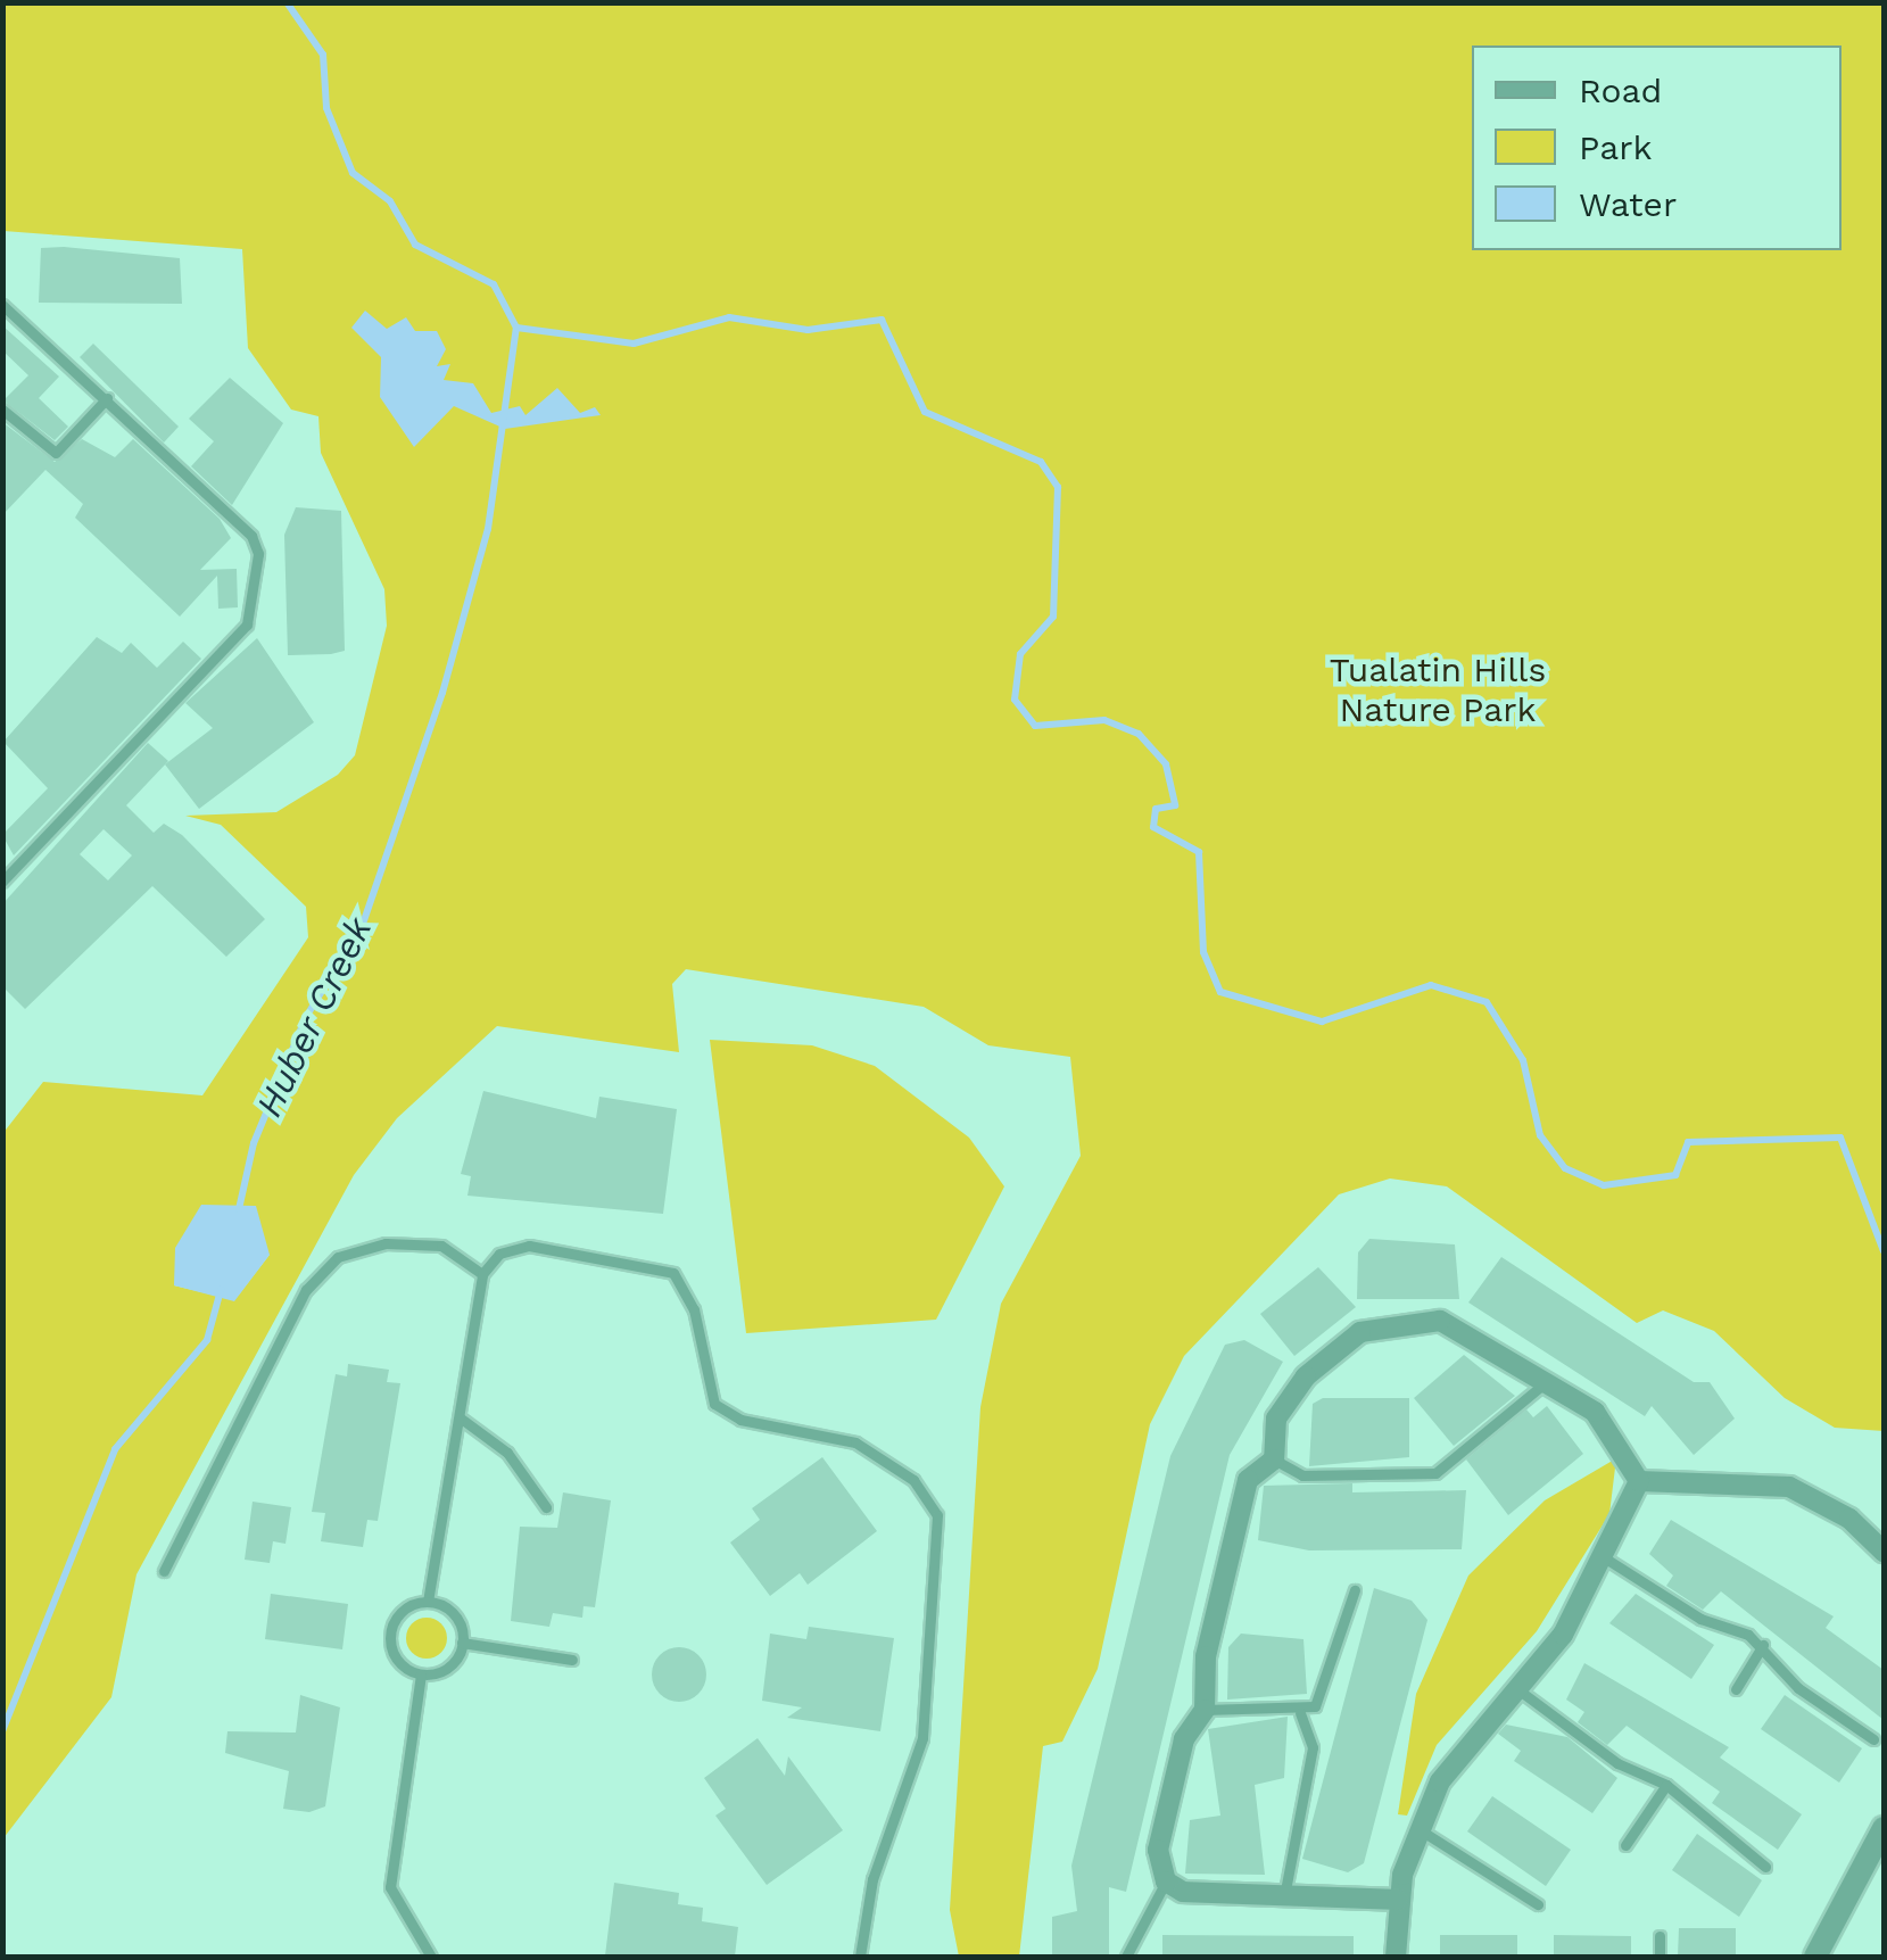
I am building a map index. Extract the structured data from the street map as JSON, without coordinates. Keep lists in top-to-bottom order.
{
  "water": ["Huber Creek"],
  "parks": ["Tualatin Hills Nature Park"],
  "legend": ["Road", "Park", "Water"]
}
